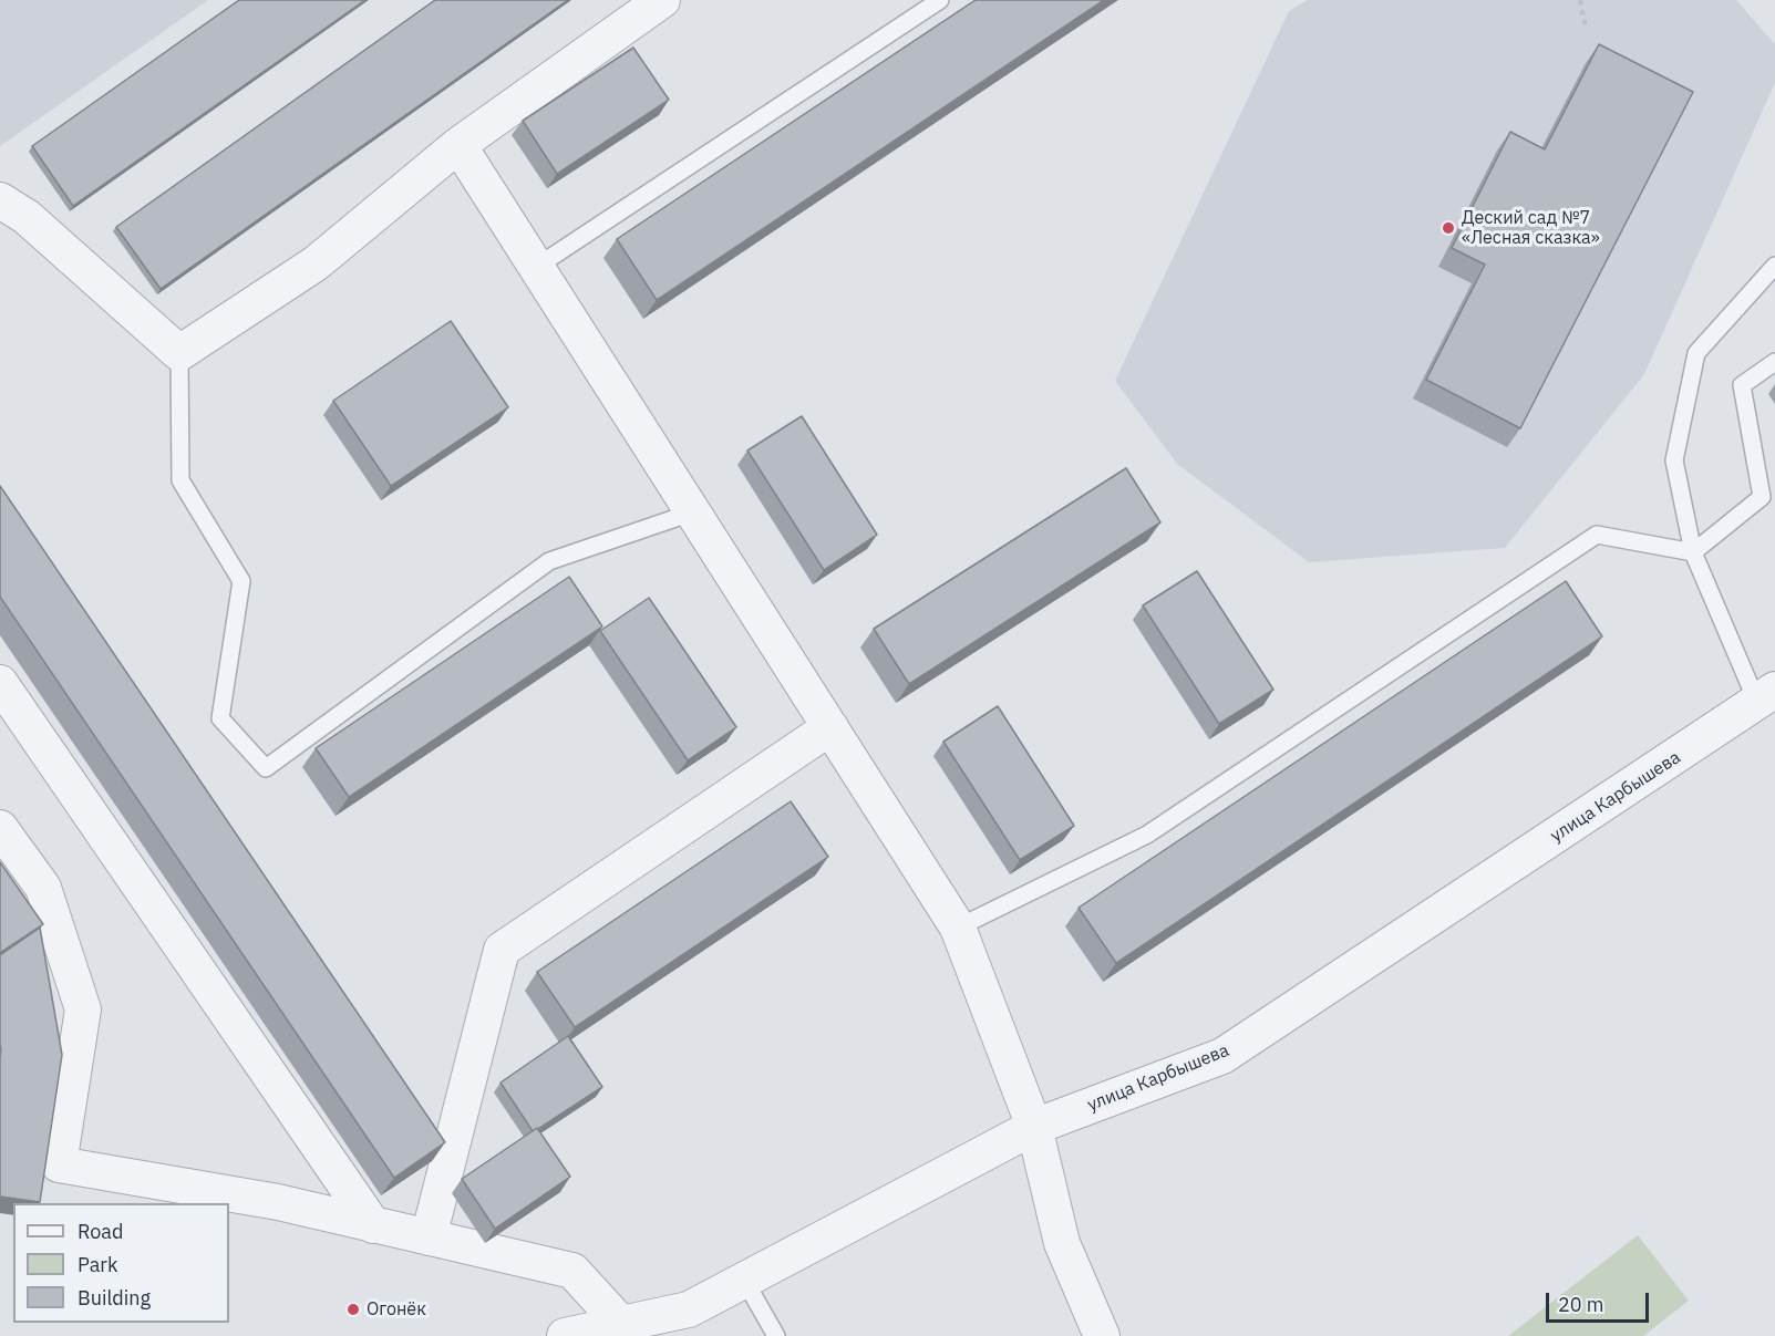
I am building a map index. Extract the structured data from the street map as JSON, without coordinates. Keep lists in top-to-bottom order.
{
  "streets": {
    "street": ["улица Карбышева"]
  },
  "places": ["Деский сад №7 «Лесная сказка»", "Огонёк"],
  "legend": ["Road", "Park", "Building"],
  "scale_bar": "20 m"
}
